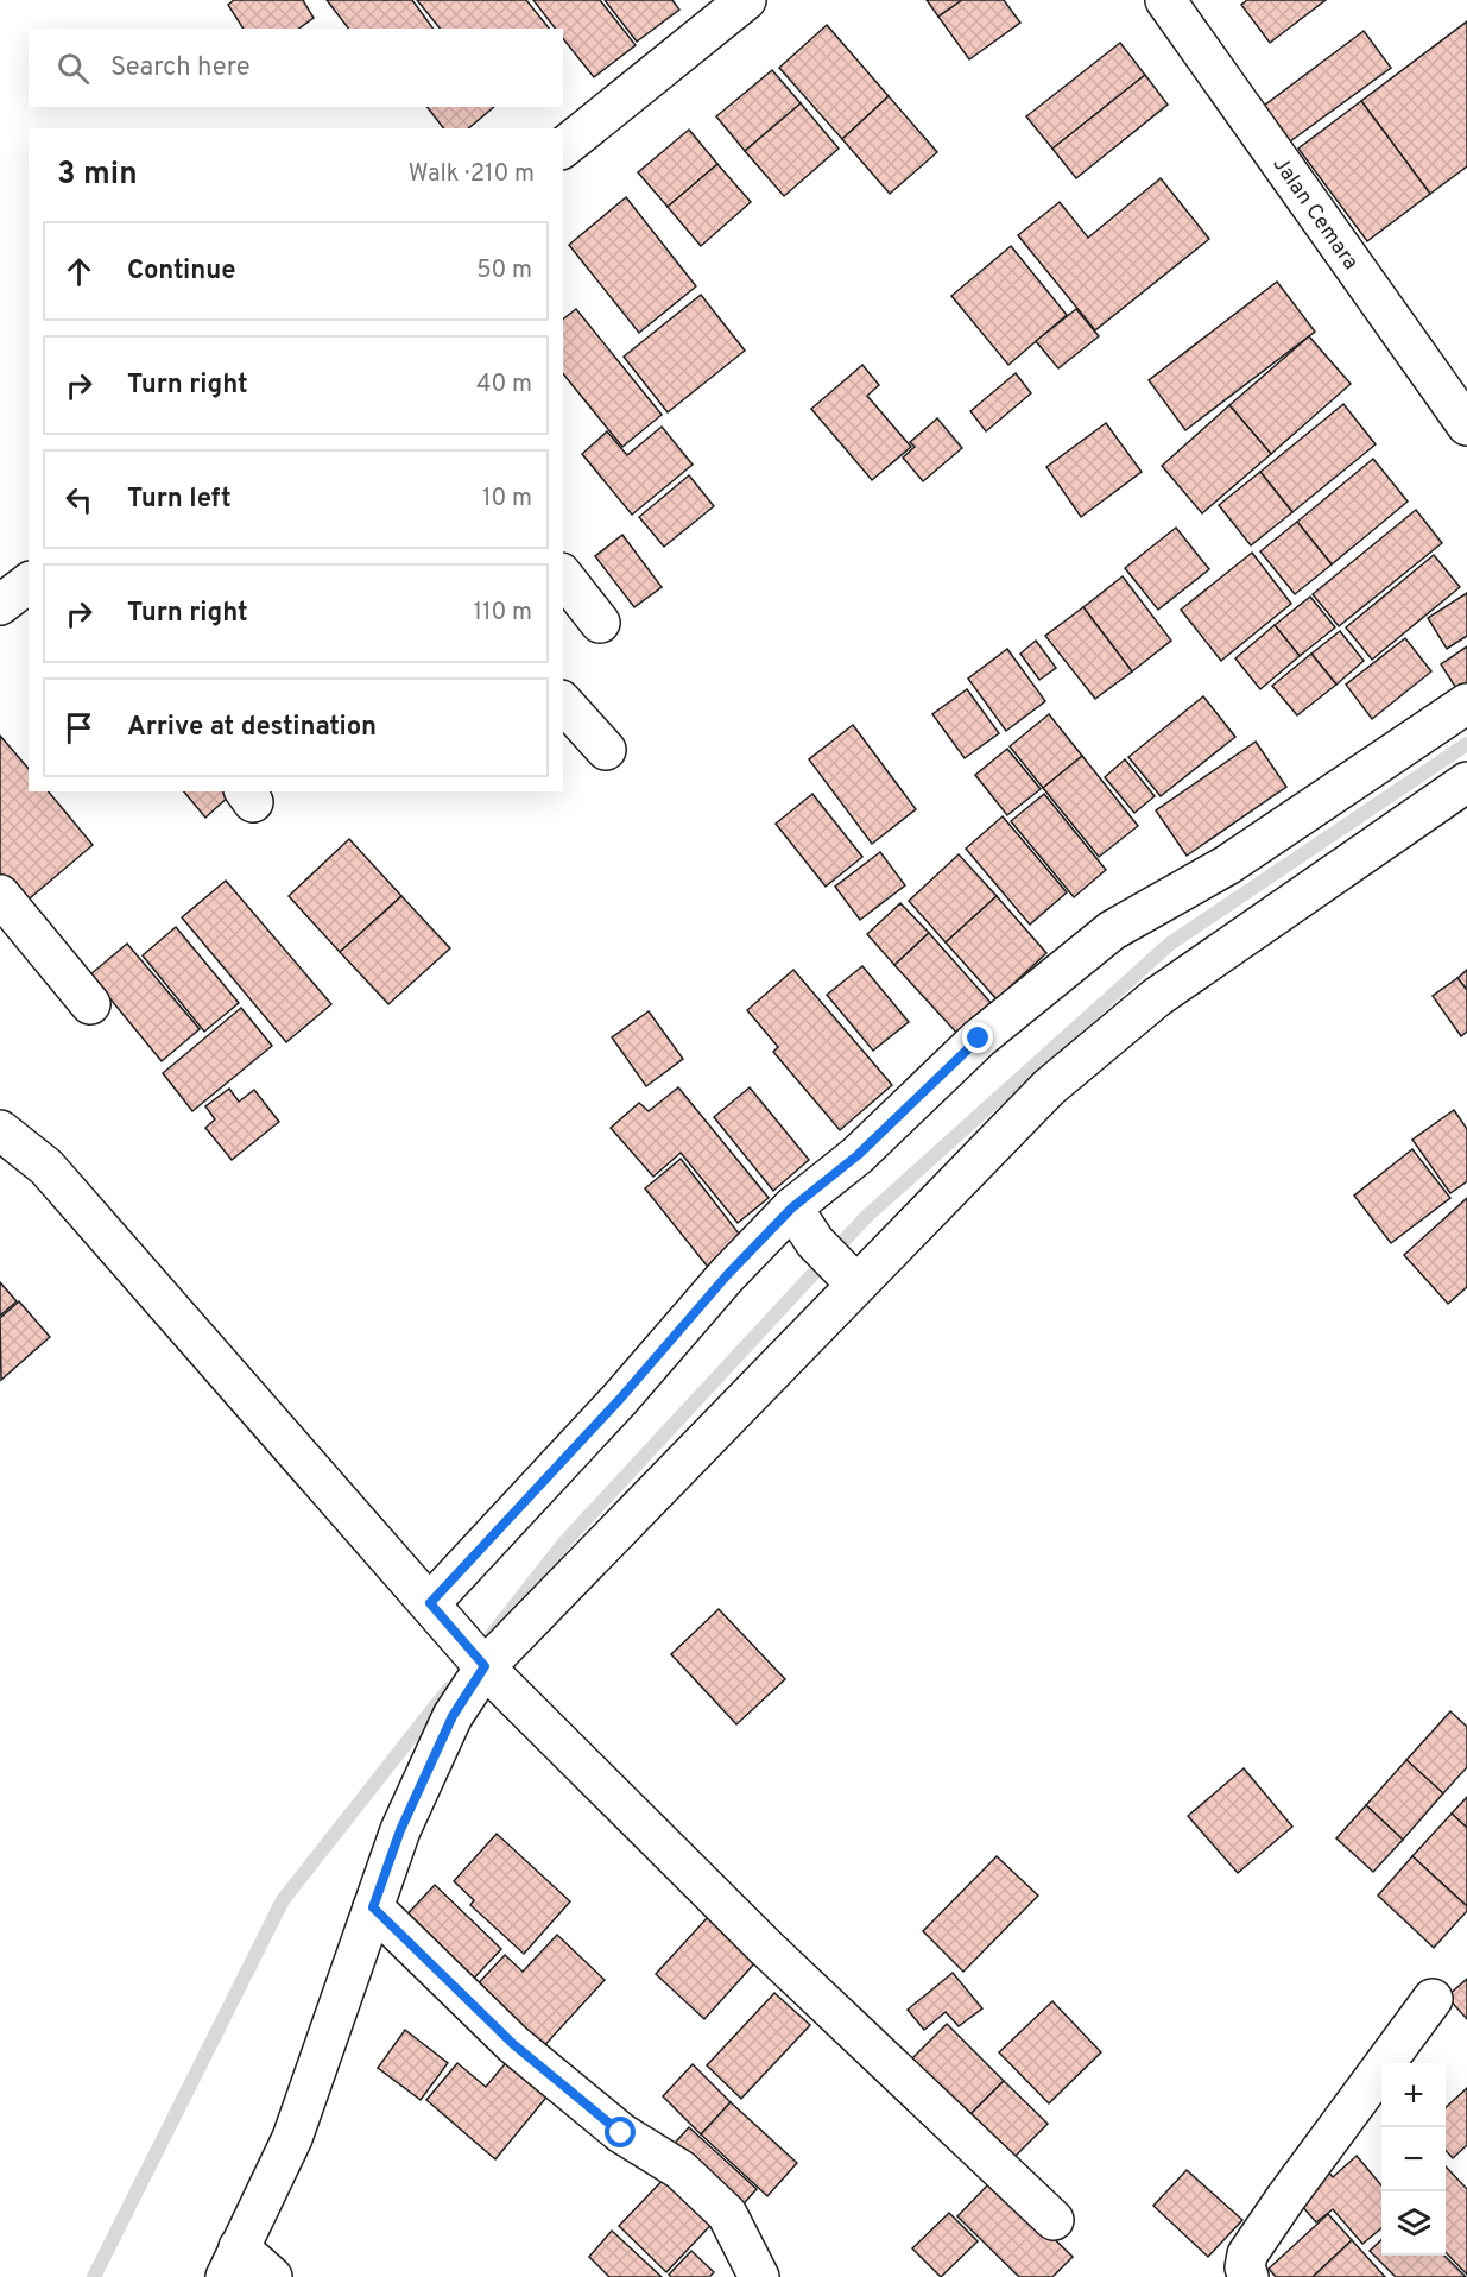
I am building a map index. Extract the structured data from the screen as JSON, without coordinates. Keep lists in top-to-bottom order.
{
  "streets": {
    "street": ["Jalan Cemara"]
  },
  "page": {
    "search": "Search here",
    "heading": ["3 min", "Walk · 210 m"],
    "list": [
      ["Continue", "50 m"],
      ["Turn right", "40 m"],
      ["Turn left", "10 m"],
      ["Turn right", "110 m"],
      "Arrive at destination"
    ],
    "map_buttons": ["+", "−"]
  }
}
